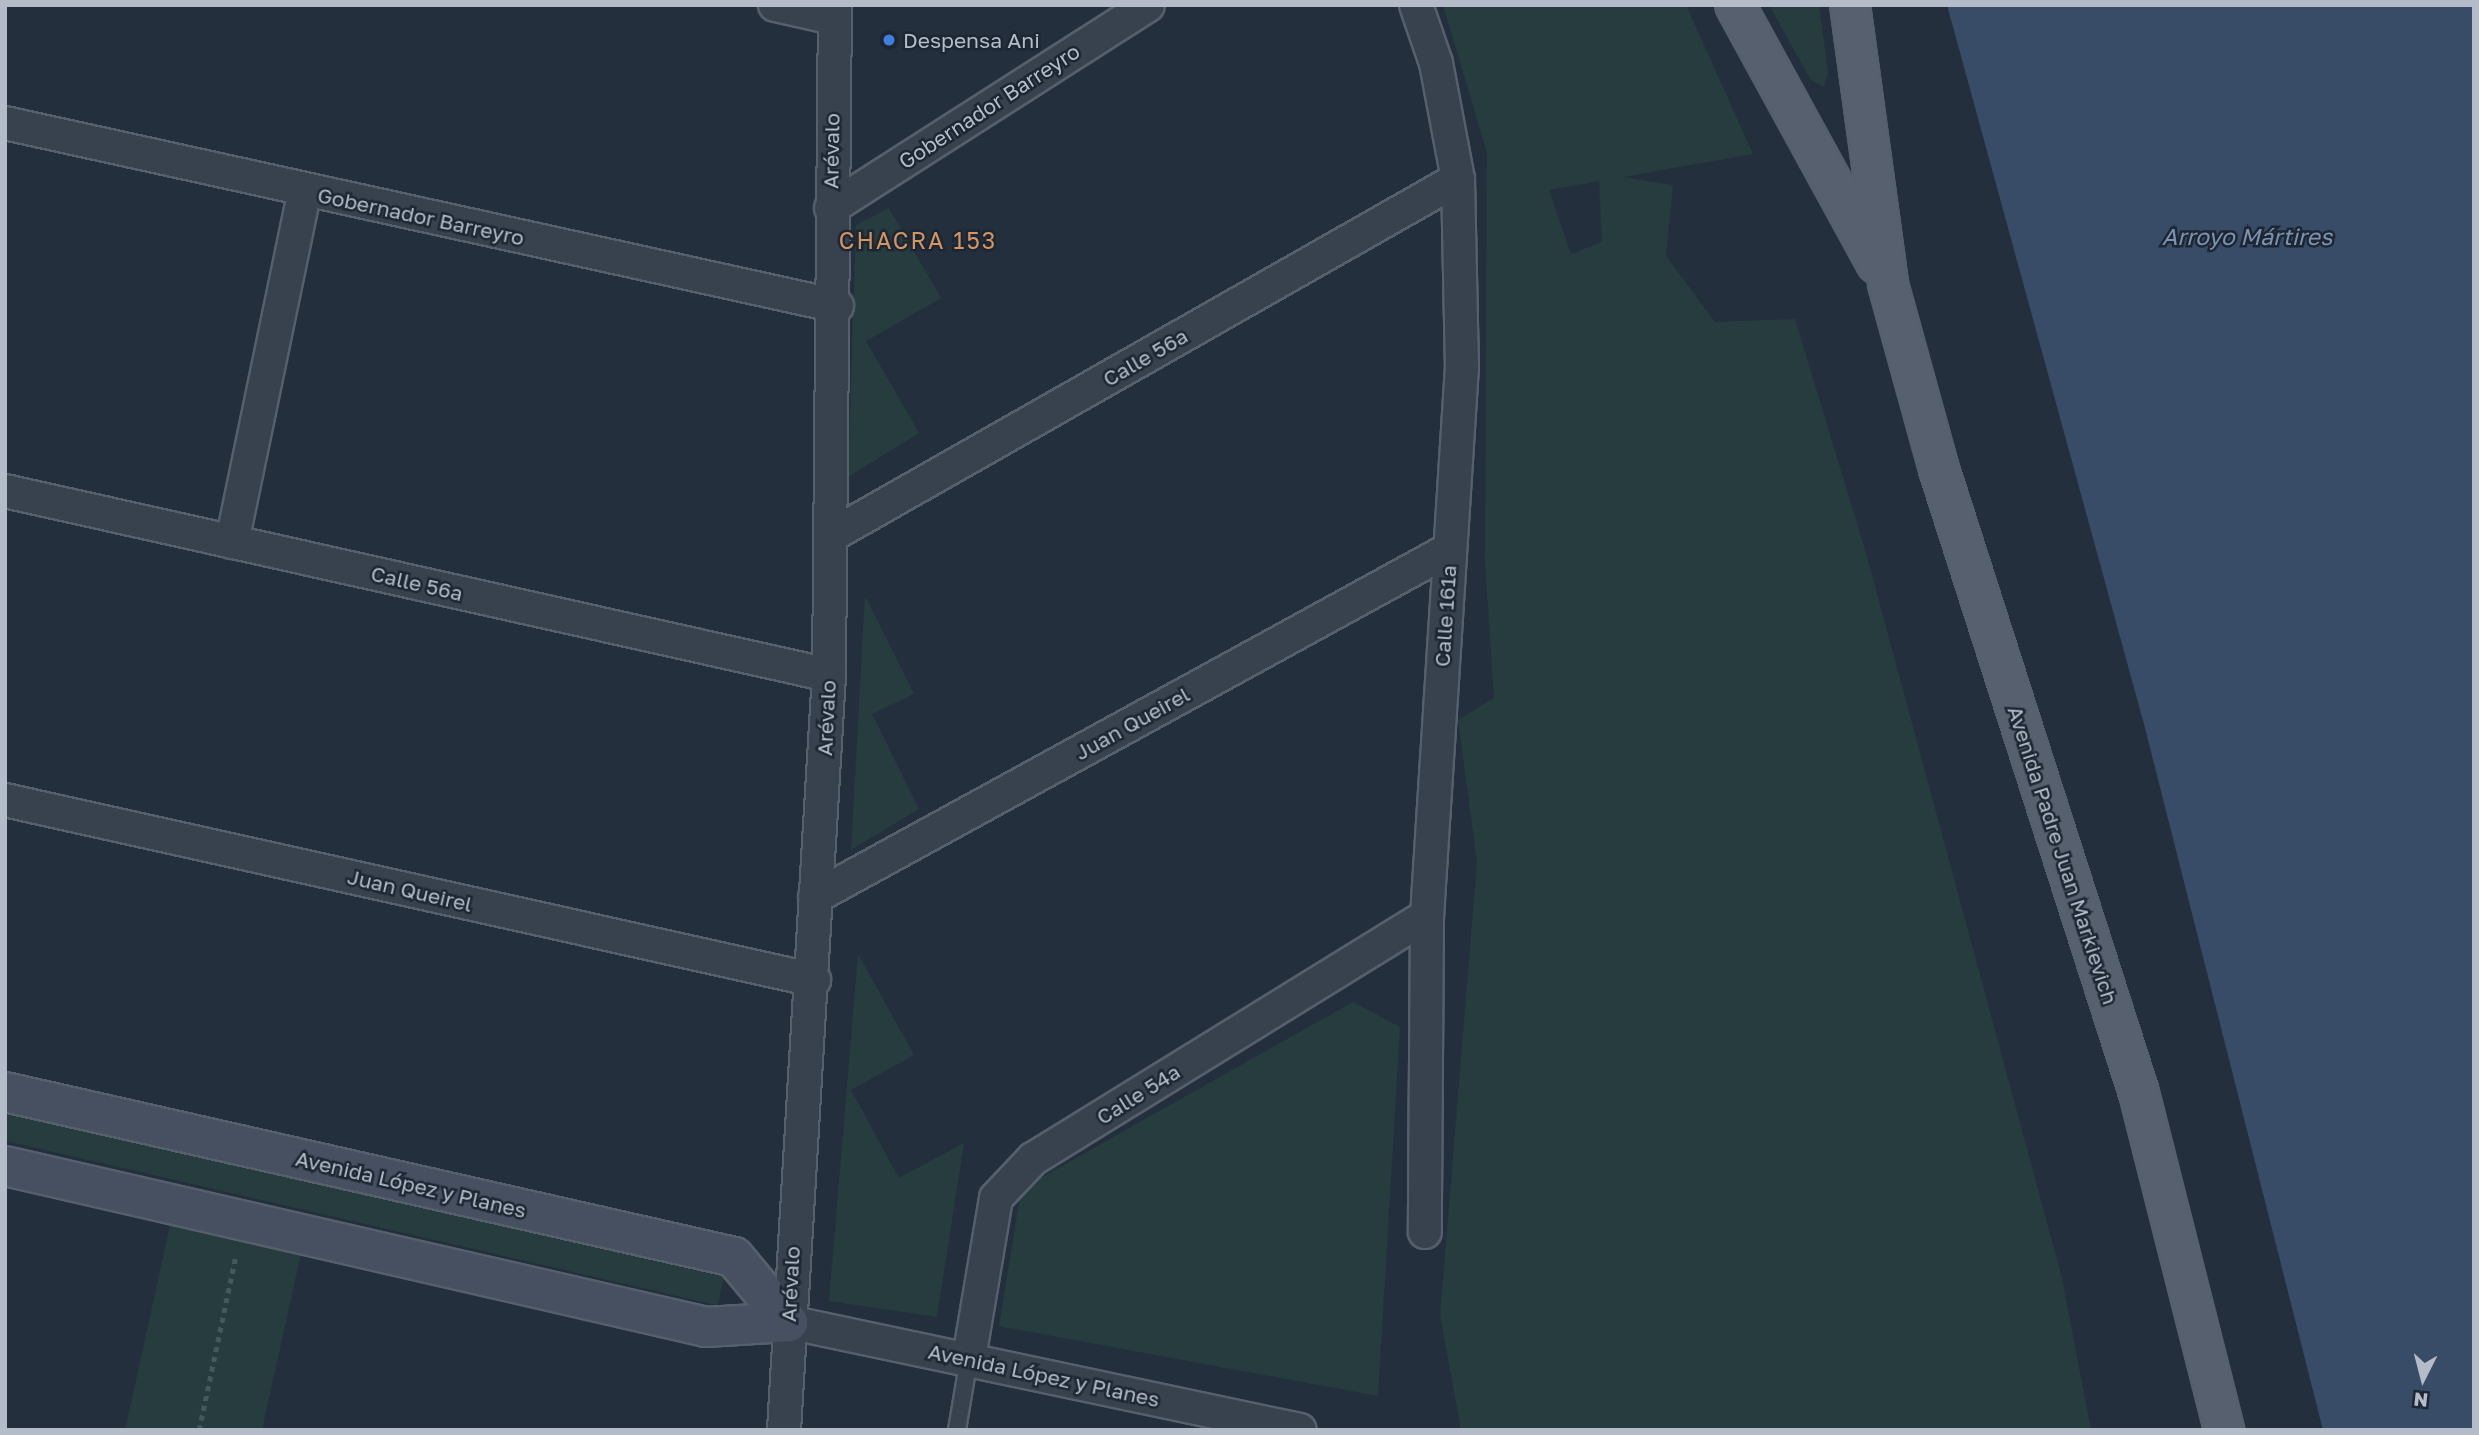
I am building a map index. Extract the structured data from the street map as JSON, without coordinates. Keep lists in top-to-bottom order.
{
  "streets": {
    "main road": ["Avenida Padre Juan Markievich", "Avenida López y Planes"],
    "street": [
      "Gobernador Barreyro",
      "Arévalo",
      "Calle 56a",
      "Calle 161a",
      "Juan Queirel",
      "Calle 54a"
    ]
  },
  "crossings": [
    ["Gobernador Barreyro", "Arévalo"],
    ["Arévalo", "Calle 56a"],
    ["Arévalo", "Juan Queirel"],
    ["Arévalo", "Avenida López y Planes"],
    ["Calle 56a", "Calle 161a"],
    ["Calle 161a", "Juan Queirel"],
    ["Calle 161a", "Calle 54a"],
    ["Calle 54a", "Avenida López y Planes"]
  ],
  "districts": ["CHACRA 153"],
  "water": ["Arroyo Mártires"],
  "places": ["Despensa Ani"],
  "north": "bottom"
}
